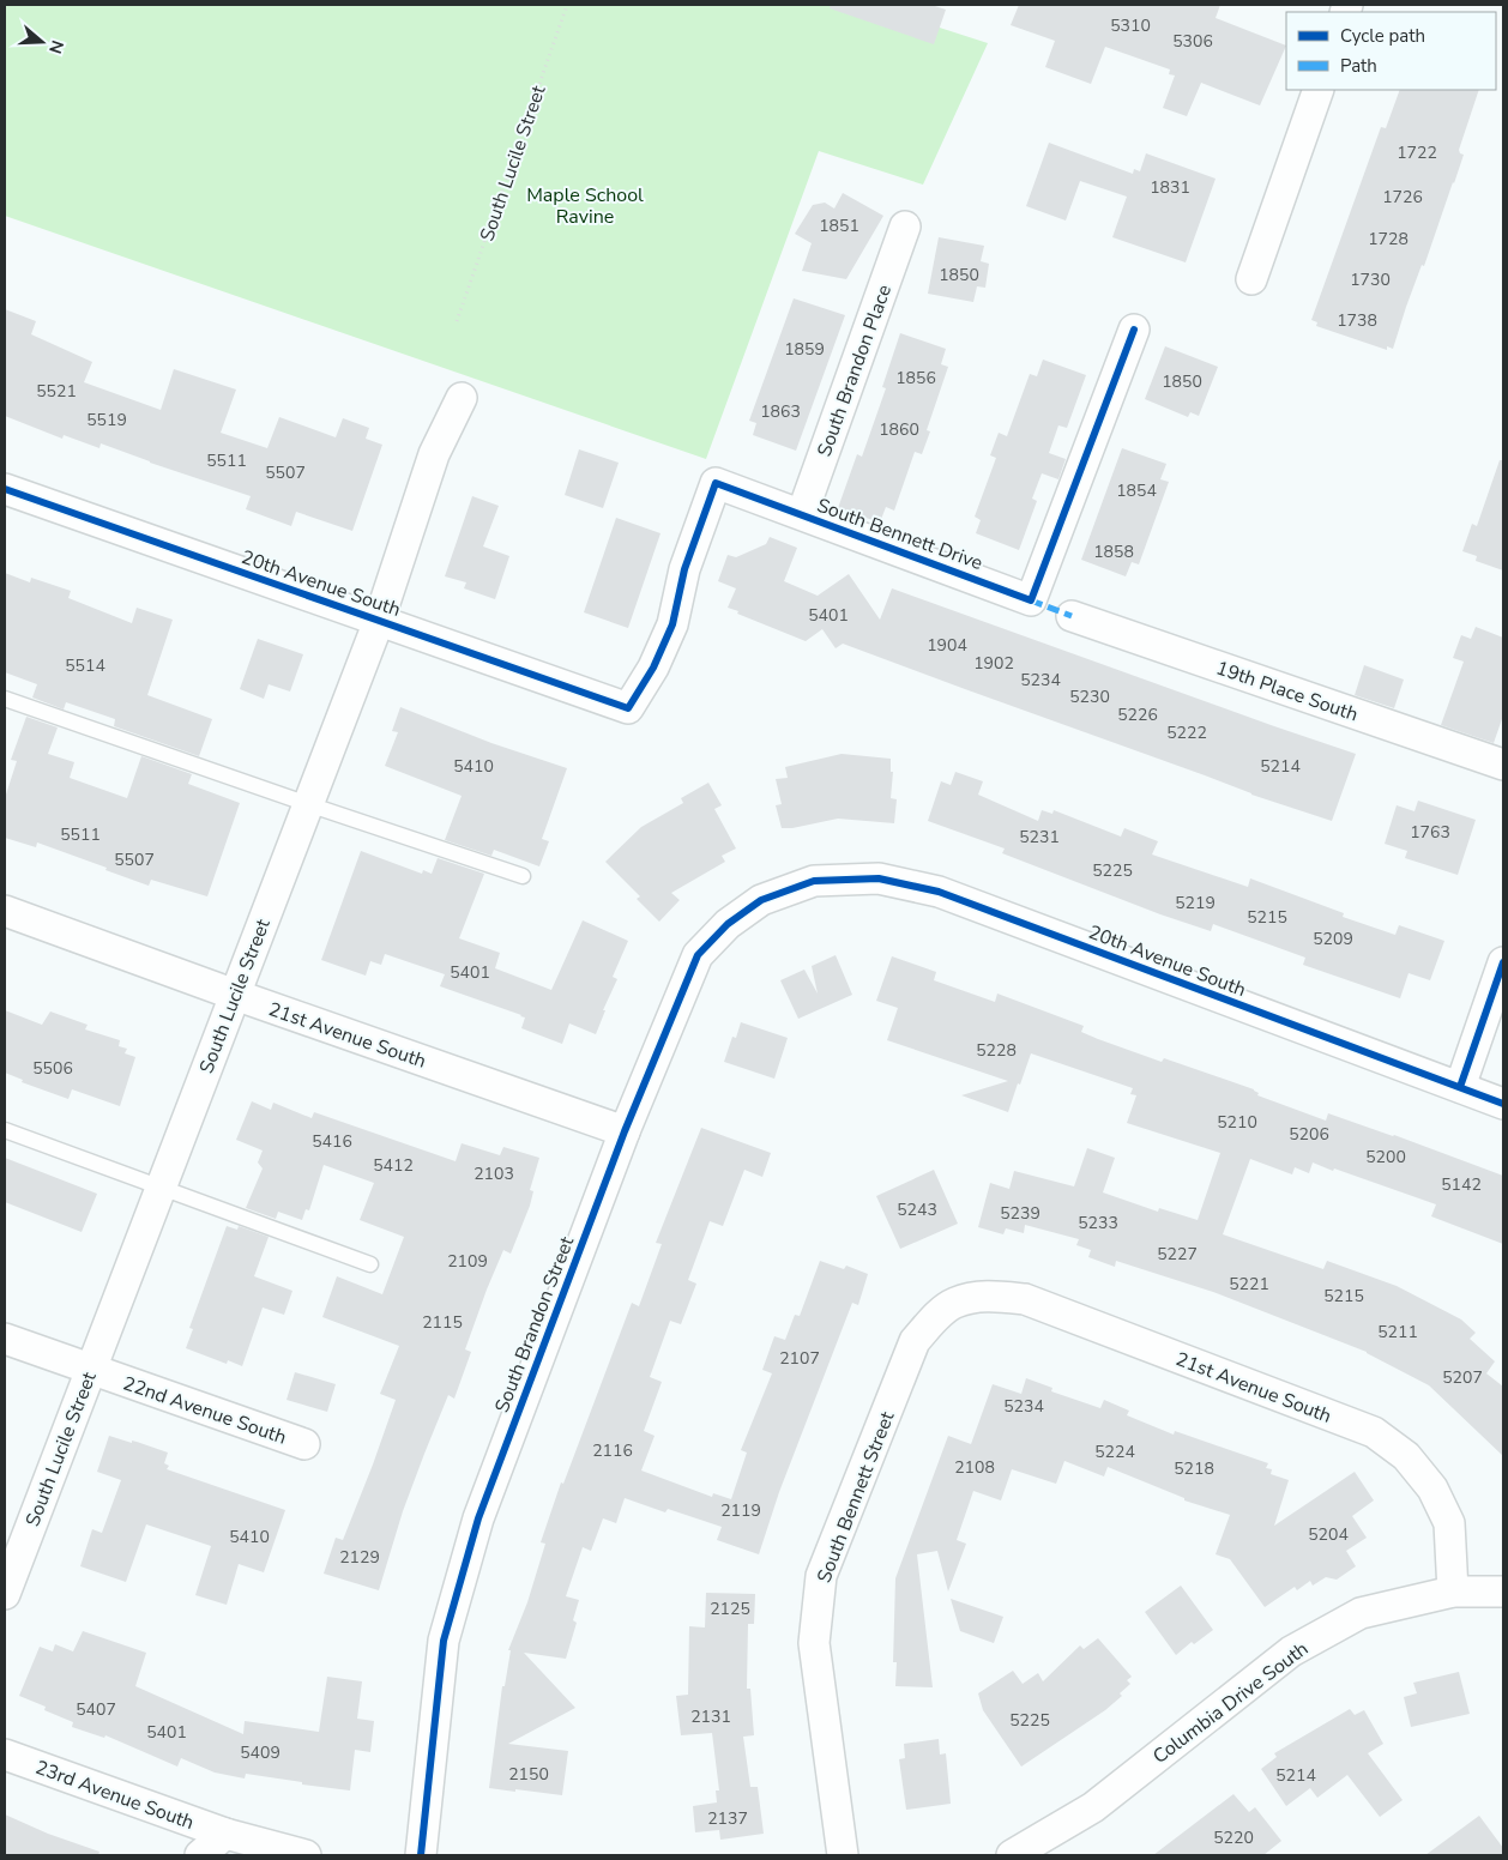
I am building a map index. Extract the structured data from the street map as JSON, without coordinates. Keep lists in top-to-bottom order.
{
  "streets": {
    "street": [
      "South Lucile Street",
      "South Brandon Place",
      "South Bennett Drive",
      "20th Avenue South",
      "19th Place South",
      "21st Avenue South",
      "South Brandon Street",
      "22nd Avenue South",
      "South Bennett Street",
      "Columbia Drive South",
      "23rd Avenue South"
    ]
  },
  "crossings": [
    ["South Lucile Street", "20th Avenue South"],
    ["South Lucile Street", "21st Avenue South"],
    ["South Lucile Street", "22nd Avenue South"],
    ["South Brandon Place", "South Bennett Drive"],
    ["South Bennett Drive", "20th Avenue South"],
    ["20th Avenue South", "South Brandon Street"],
    ["21st Avenue South", "South Brandon Street"],
    ["21st Avenue South", "South Bennett Street"],
    ["21st Avenue South", "Columbia Drive South"]
  ],
  "parks": ["Maple School Ravine"],
  "house_numbers": [
    "5310",
    "5306",
    "1722",
    "1831",
    "1726",
    "1851",
    "1728",
    "1850",
    "1730",
    "1738",
    "1859",
    "1856",
    "1850",
    "5521",
    "1863",
    "5519",
    "1860",
    "5511",
    "5507",
    "1854",
    "1858",
    "5401",
    "1904",
    "1902",
    "5514",
    "5234",
    "5230",
    "5226",
    "5222",
    "5410",
    "5214",
    "1763",
    "5511",
    "5231",
    "5507",
    "5225",
    "5219",
    "5215",
    "5209",
    "5401",
    "5228",
    "5506",
    "5210",
    "5206",
    "5416",
    "5200",
    "5412",
    "2103",
    "5142",
    "5243",
    "5239",
    "5233",
    "5227",
    "2109",
    "5221",
    "5215",
    "2115",
    "5211",
    "2107",
    "5207",
    "5234",
    "2116",
    "5224",
    "2108",
    "5218",
    "2119",
    "5204",
    "5410",
    "2129",
    "2125",
    "5407",
    "2131",
    "5225",
    "5401",
    "5409",
    "2150",
    "5214",
    "2137",
    "5220"
  ],
  "legend": ["Cycle path", "Path"],
  "north": "right"
}
